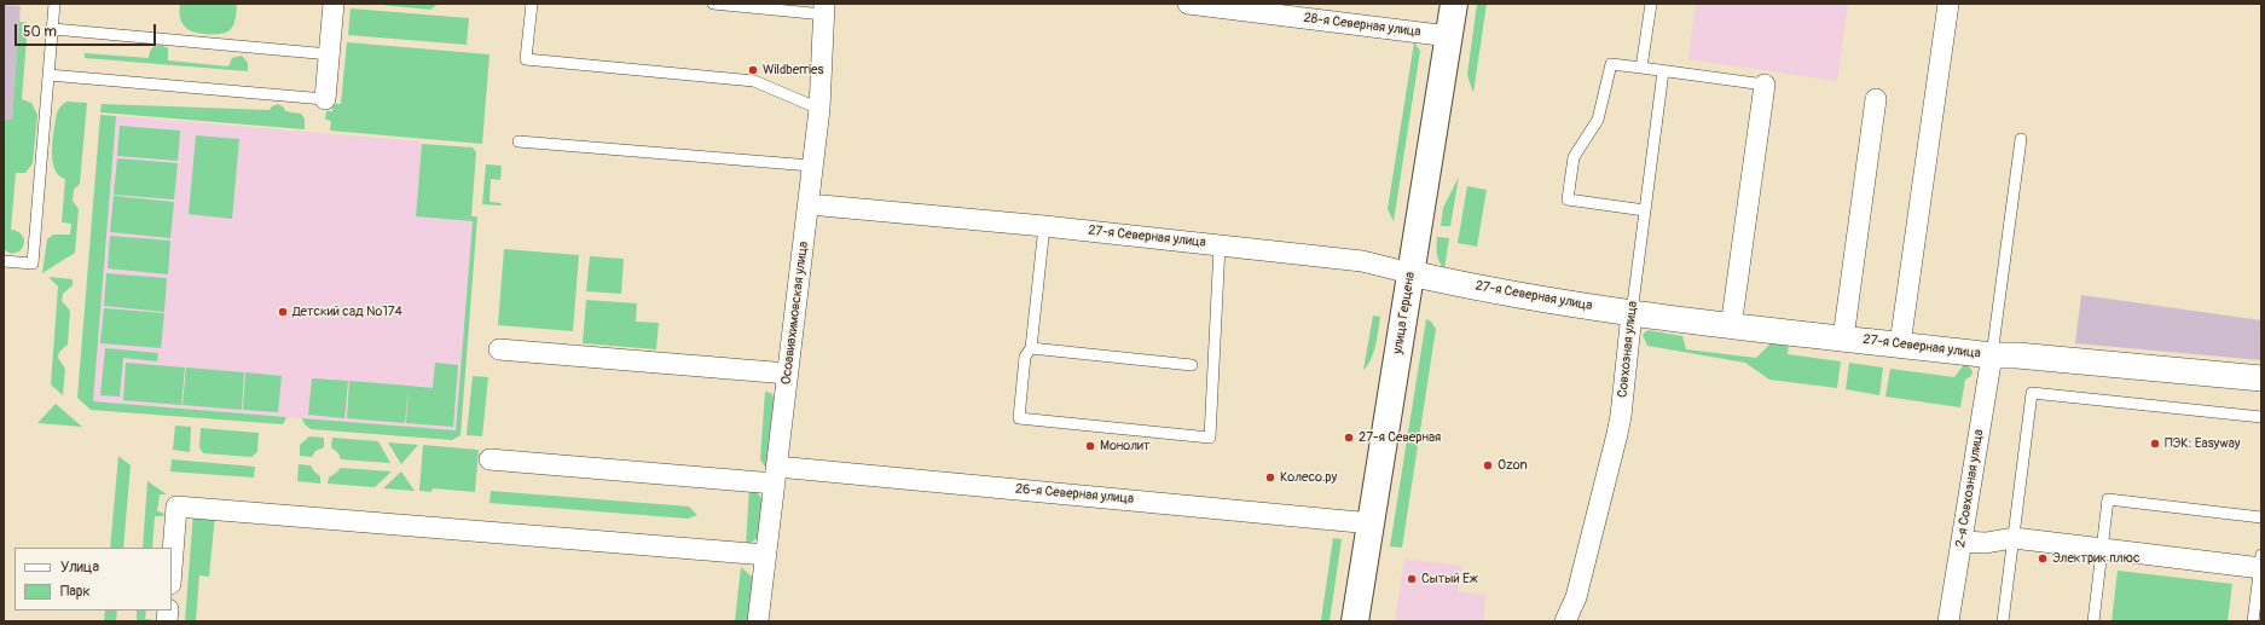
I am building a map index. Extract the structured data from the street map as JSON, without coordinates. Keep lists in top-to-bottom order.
{
  "streets": {
    "main road": ["улица Герцена"],
    "street": [
      "28-я Северная улица",
      "27-я Северная улица",
      "Осоавиахимовская улица",
      "Совхозная улица",
      "2-я Совхозная улица",
      "26-я Северная улица"
    ]
  },
  "crossings": [
    ["28-я Северная улица", "улица Герцена"],
    ["27-я Северная улица", "Осоавиахимовская улица"],
    ["27-я Северная улица", "улица Герцена"],
    ["27-я Северная улица", "Совхозная улица"],
    ["27-я Северная улица", "2-я Совхозная улица"],
    ["Осоавиахимовская улица", "26-я Северная улица"],
    ["улица Герцена", "26-я Северная улица"]
  ],
  "places": [
    "Wildberries",
    "Детский сад №174",
    "27-я Северная",
    "ПЭК: Easyway",
    "Монолит",
    "Ozon",
    "Колесо.ру",
    "Электрик плюс",
    "Сытый Ёж"
  ],
  "legend": ["Улица", "Парк"],
  "scale_bar": "50 m"
}
